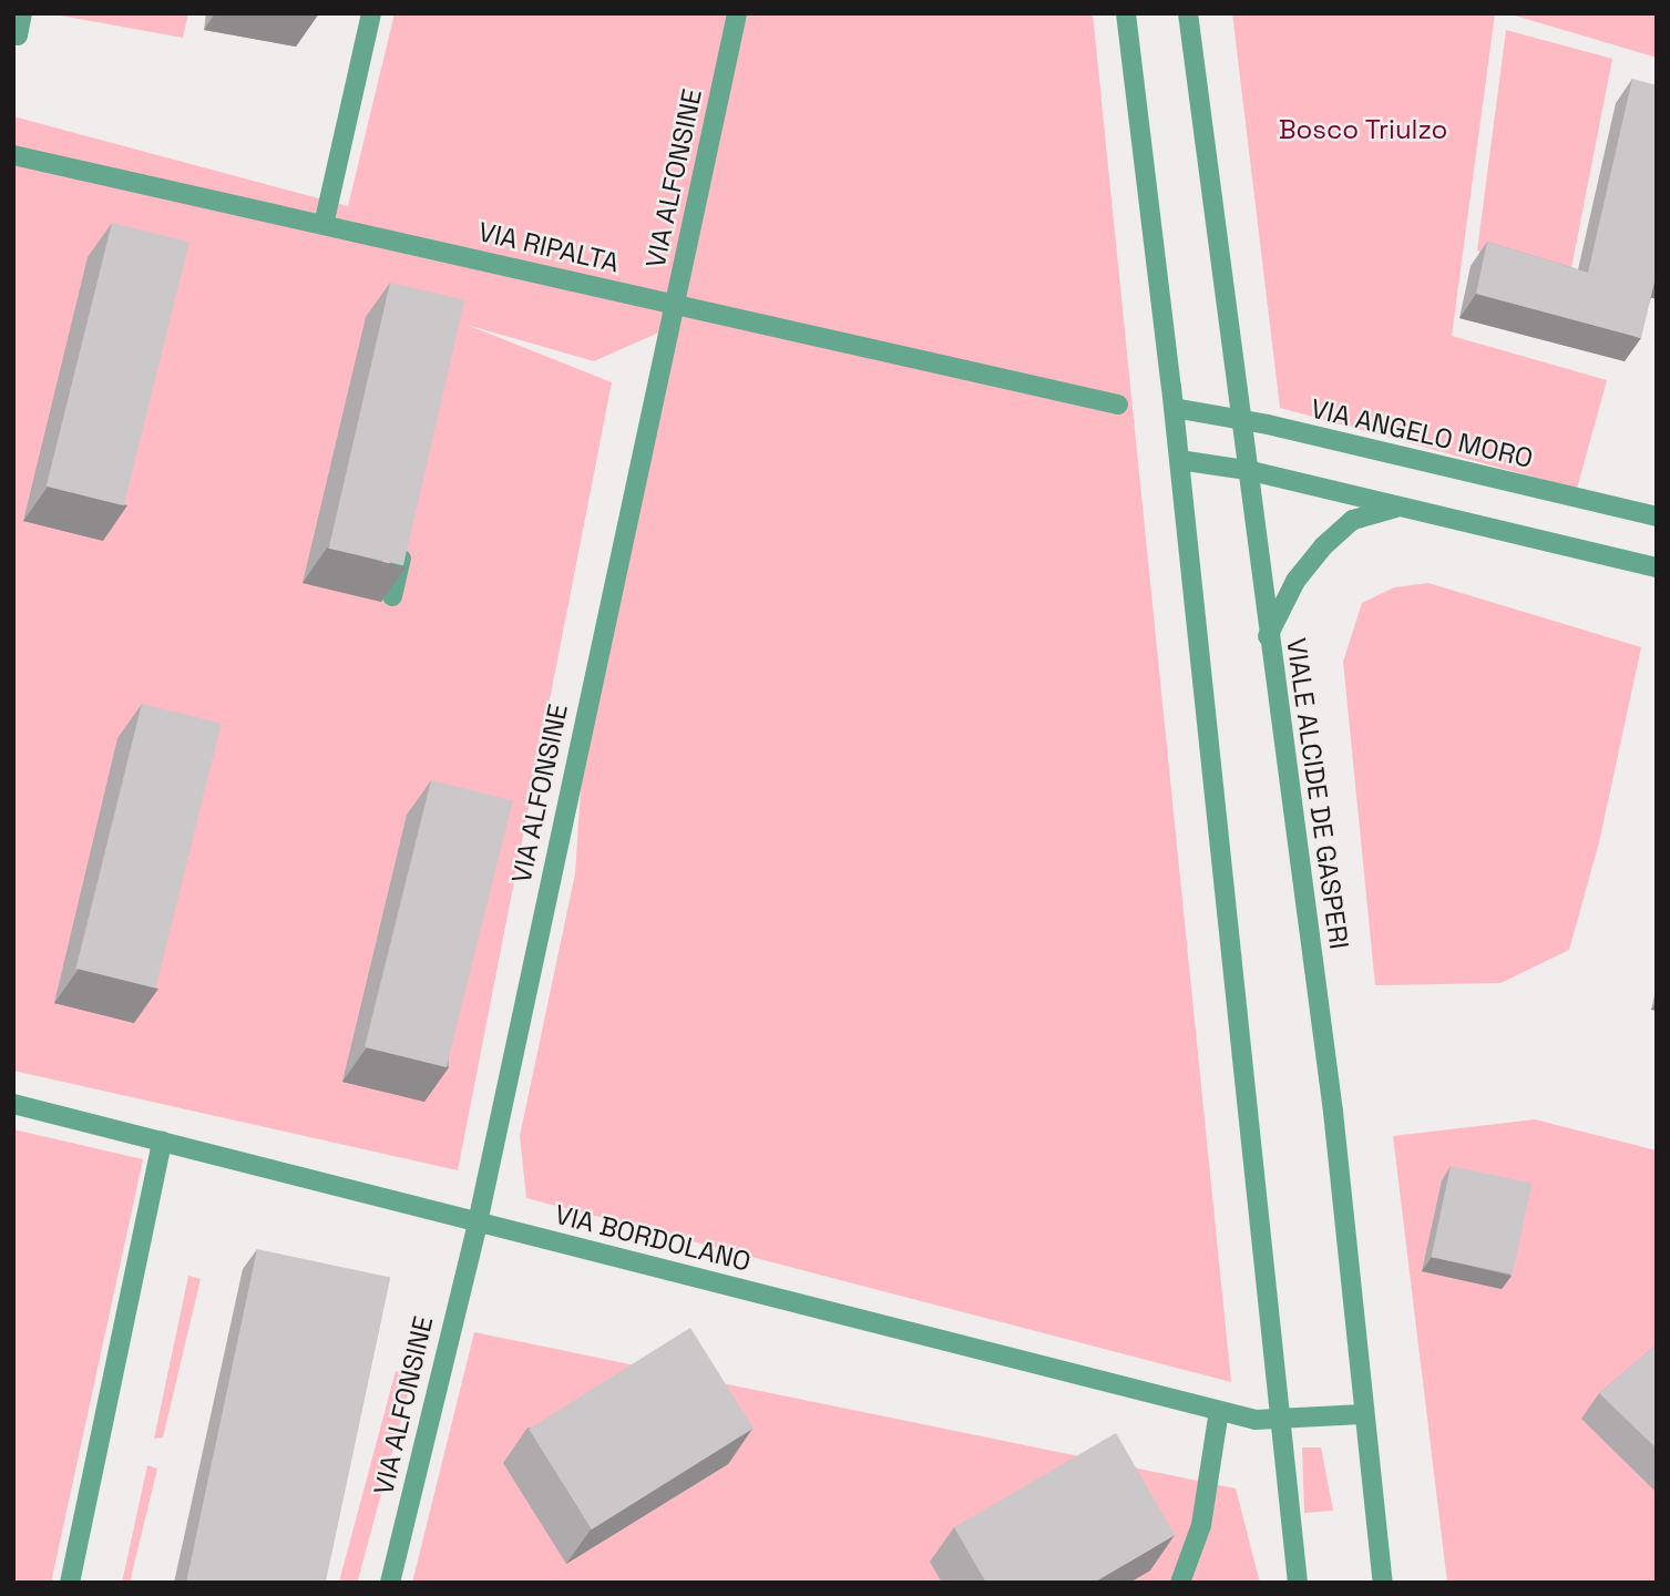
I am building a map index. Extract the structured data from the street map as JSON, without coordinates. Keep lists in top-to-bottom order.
{
  "streets": {
    "street": [
      "VIA ALFONSINE",
      "VIA RIPALTA",
      "VIA ANGELO MORO",
      "VIALE ALCIDE DE GASPERI",
      "VIA BORDOLANO"
    ]
  },
  "crossings": [
    ["VIA ALFONSINE", "VIA RIPALTA"],
    ["VIA ALFONSINE", "VIA BORDOLANO"],
    ["VIA ANGELO MORO", "VIALE ALCIDE DE GASPERI"],
    ["VIALE ALCIDE DE GASPERI", "VIA BORDOLANO"]
  ],
  "parks": ["Bosco Triulzo"]
}
